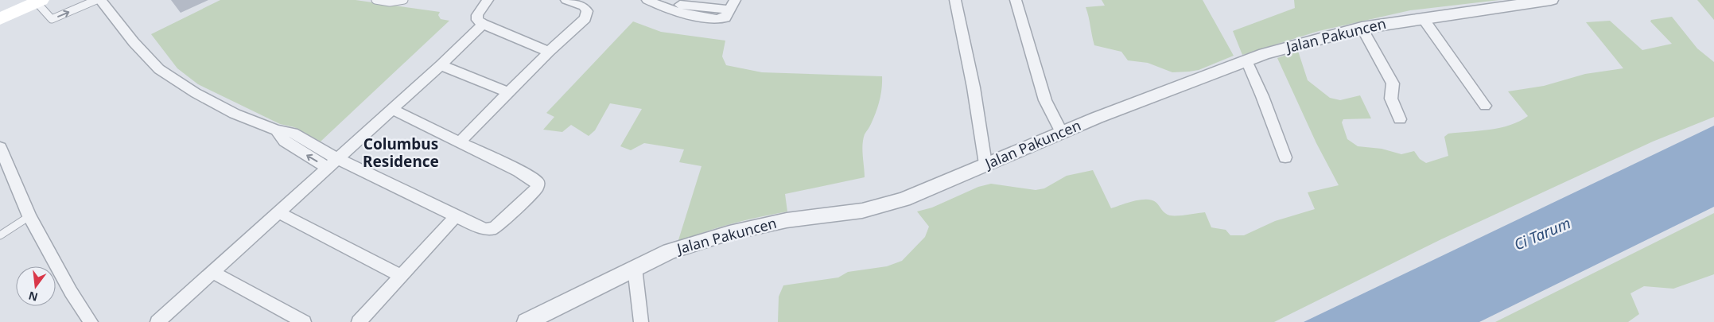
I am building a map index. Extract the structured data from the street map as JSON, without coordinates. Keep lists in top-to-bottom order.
{
  "streets": {
    "street": ["Jalan Pakuncen"]
  },
  "districts": ["Columbus Residence"],
  "water": ["Ci Tarum"],
  "north": "bottom"
}
